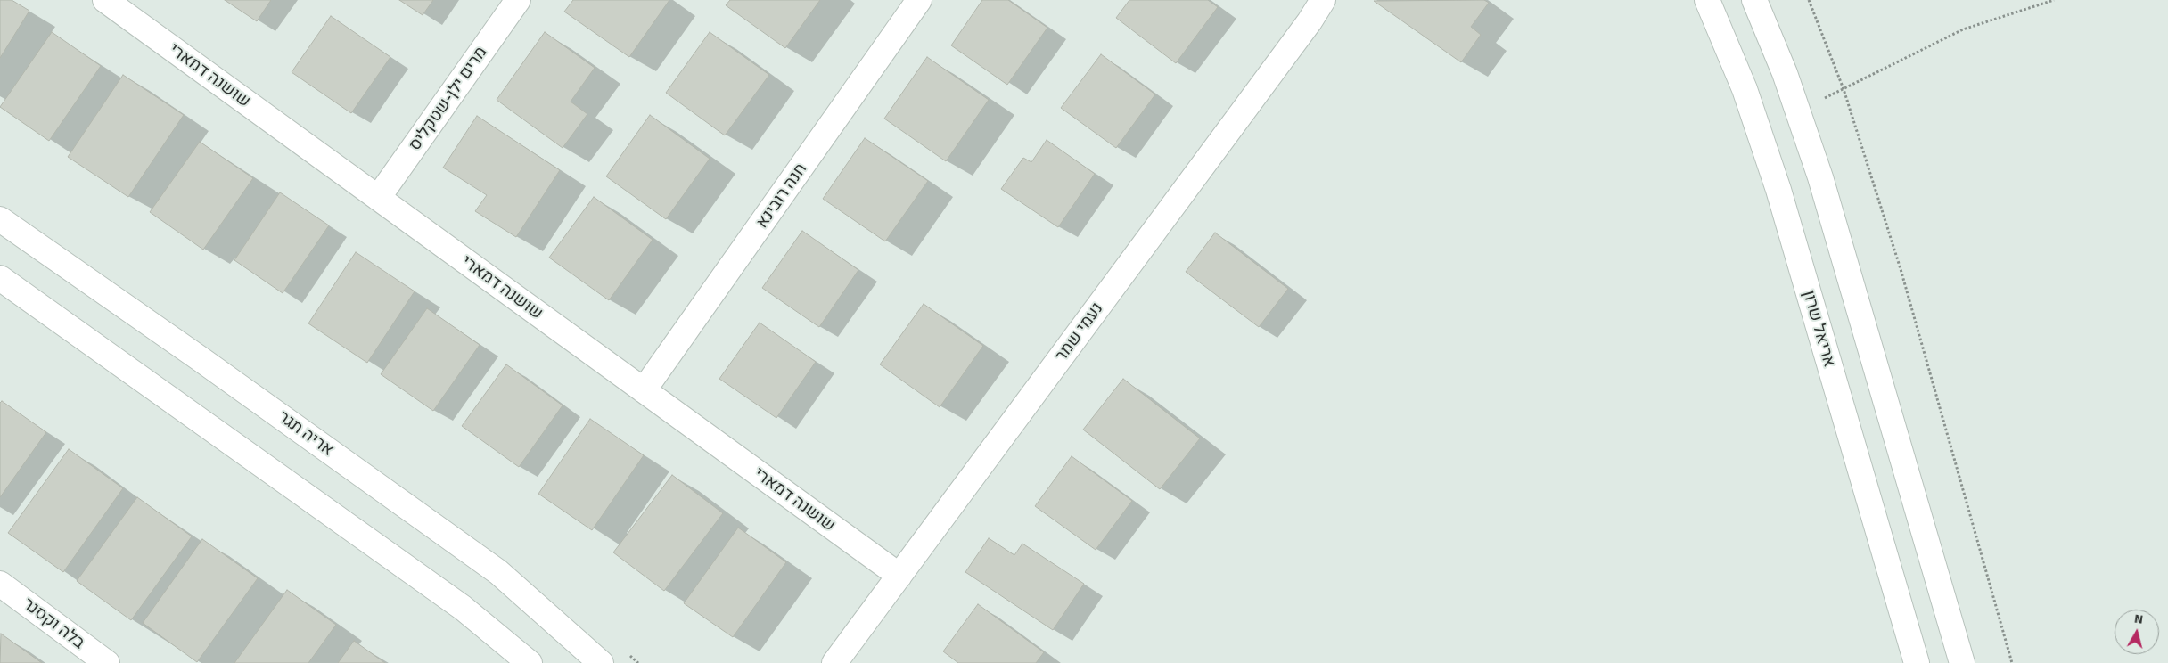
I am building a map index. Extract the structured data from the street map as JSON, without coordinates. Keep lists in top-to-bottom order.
{
  "streets": {
    "street": [
      "שושנה דמארי",
      "מרים ילן-שטקליס",
      "חנה רובינא",
      "אריאל שרון",
      "נעמי שמר",
      "אריה תגר",
      "בלה וקסנר"
    ]
  },
  "crossings": [
    ["שושנה דמארי", "מרים ילן-שטקליס"],
    ["שושנה דמארי", "חנה רובינא"],
    ["שושנה דמארי", "נעמי שמר"]
  ],
  "north": "top"
}
